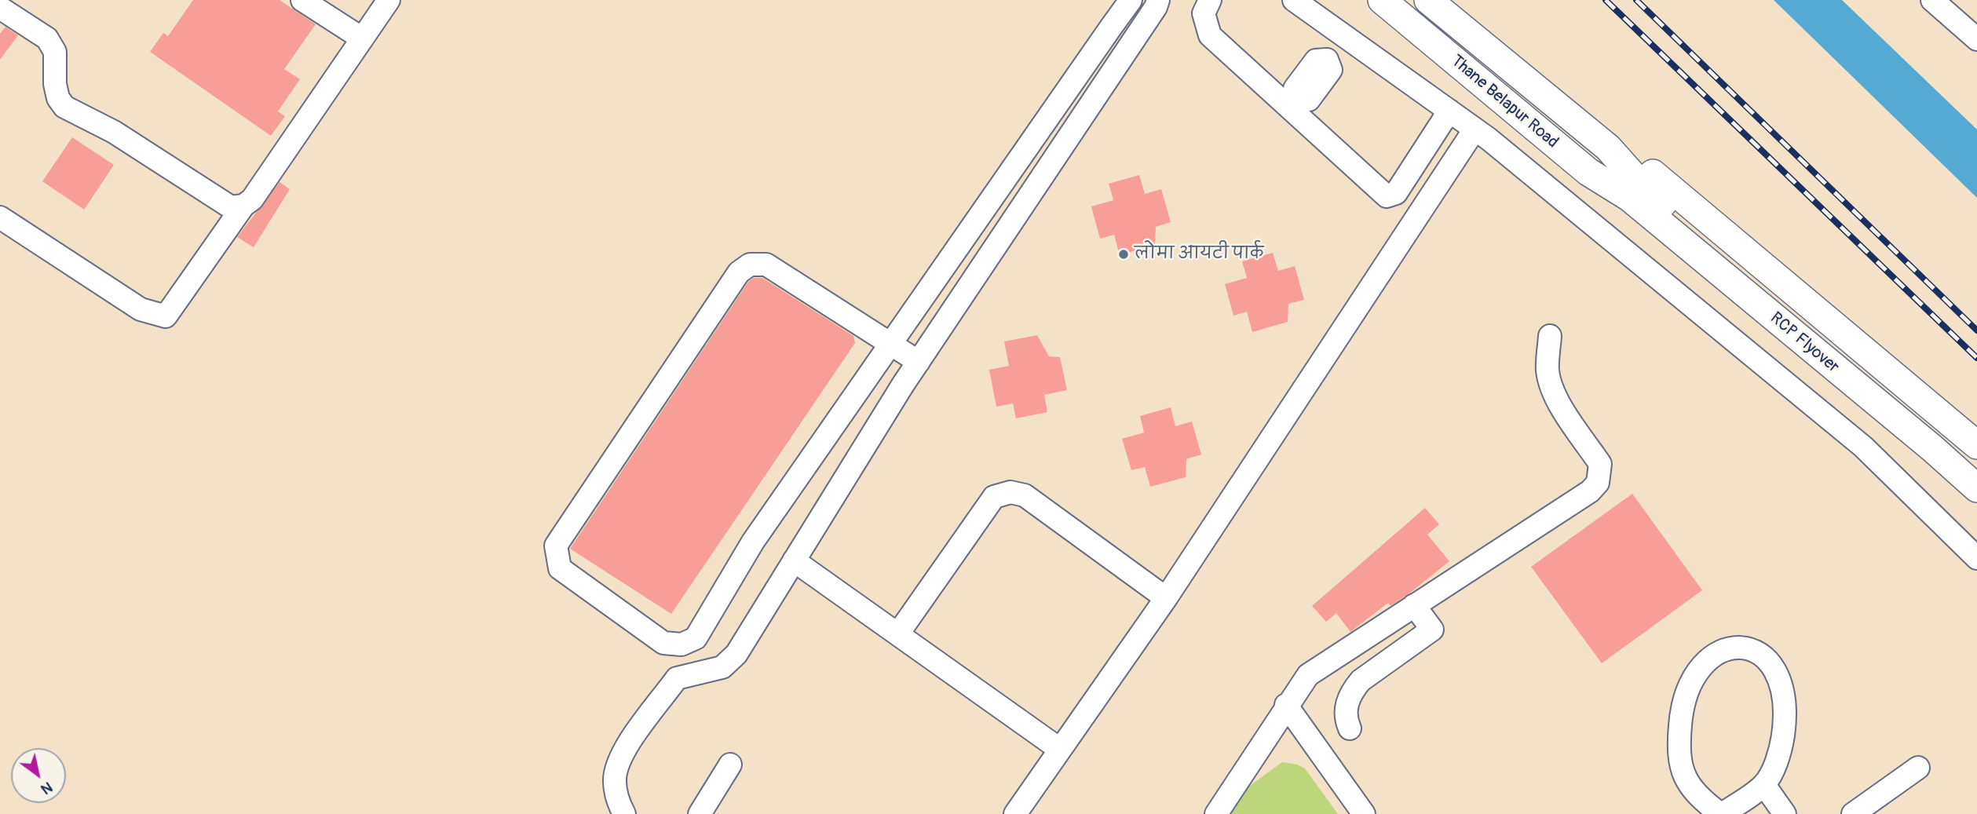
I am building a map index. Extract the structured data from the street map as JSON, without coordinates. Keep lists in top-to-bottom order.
{
  "streets": {
    "main road": ["Thane Belapur Road", "RCP Flyover"]
  },
  "crossings": [
    ["Thane Belapur Road", "RCP Flyover"]
  ],
  "places": ["लोमा आयटी पार्क"],
  "north": "bottom right"
}
